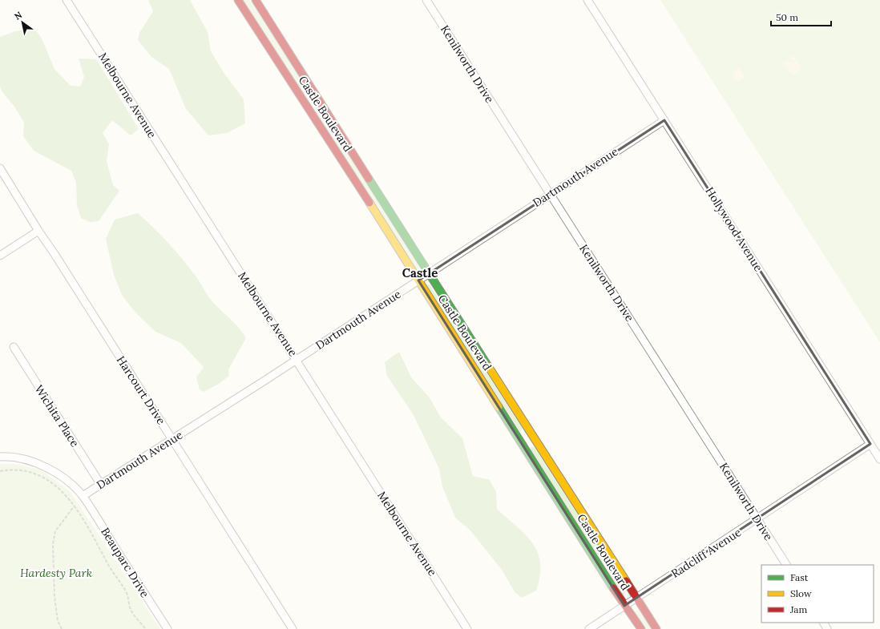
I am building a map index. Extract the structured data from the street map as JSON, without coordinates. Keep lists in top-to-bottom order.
{
  "streets": {
    "street": [
      "Kenilworth Drive",
      "Melbourne Avenue",
      "Castle Boulevard",
      "Dartmouth Avenue",
      "Hollywood Avenue",
      "Harcourt Drive",
      "Wichita Place",
      "Radcliff Avenue",
      "Beauparc Drive"
    ]
  },
  "crossings": [
    ["Kenilworth Drive", "Dartmouth Avenue"],
    ["Kenilworth Drive", "Radcliff Avenue"],
    ["Melbourne Avenue", "Dartmouth Avenue"],
    ["Castle Boulevard", "Dartmouth Avenue"],
    ["Castle Boulevard", "Radcliff Avenue"],
    ["Dartmouth Avenue", "Hollywood Avenue"],
    ["Dartmouth Avenue", "Harcourt Drive"],
    ["Dartmouth Avenue", "Wichita Place"],
    ["Dartmouth Avenue", "Beauparc Drive"],
    ["Hollywood Avenue", "Radcliff Avenue"]
  ],
  "districts": ["Castle"],
  "parks": ["Hardesty Park"],
  "legend": ["Fast", "Slow", "Jam"],
  "scale_bar": "50 m",
  "north": "top left"
}
